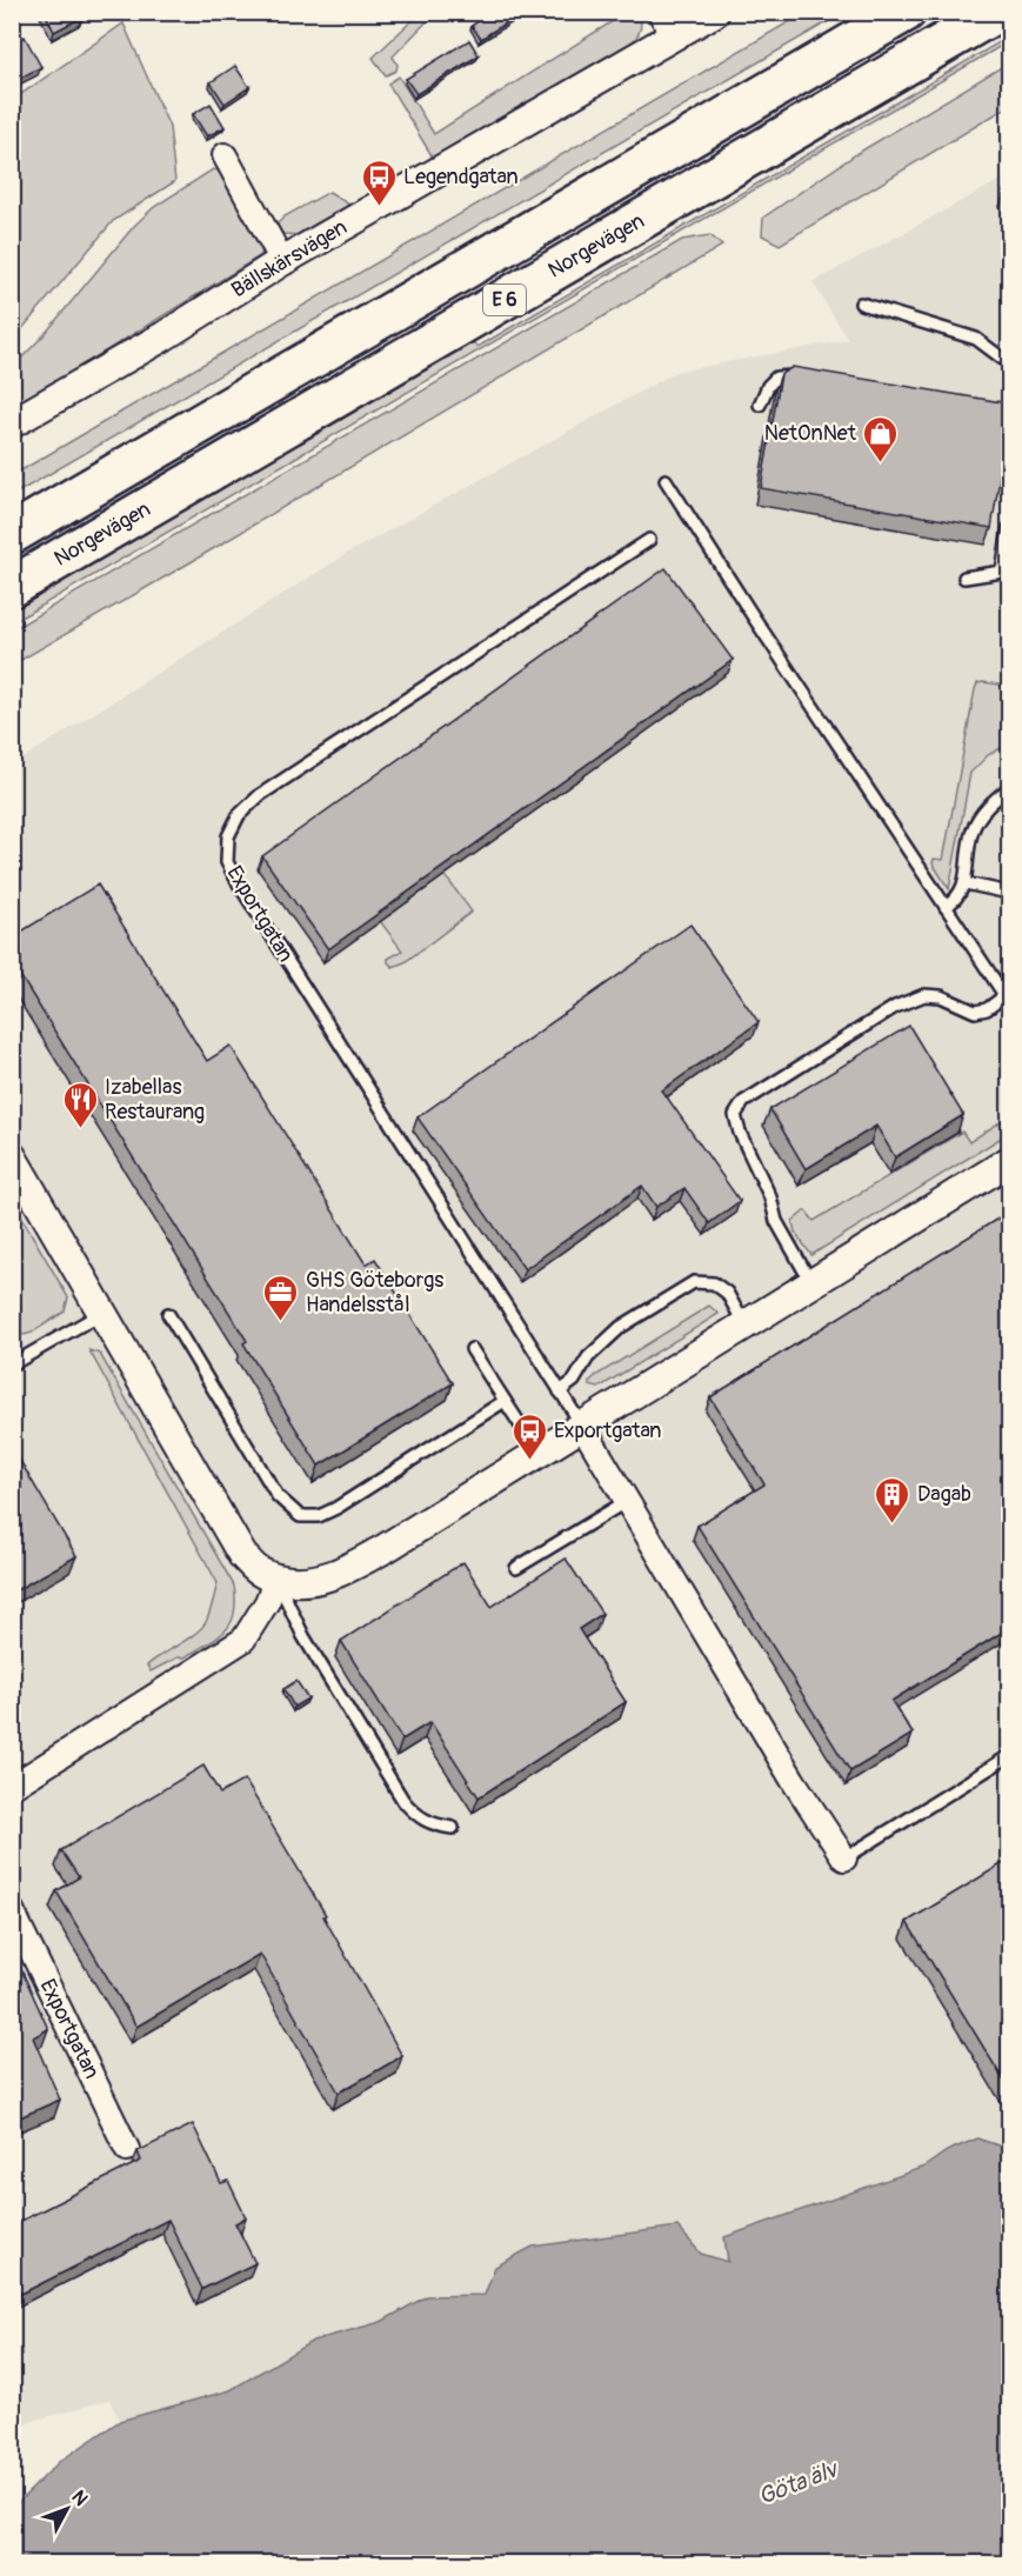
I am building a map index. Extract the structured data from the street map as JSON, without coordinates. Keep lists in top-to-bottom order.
{
  "streets": {
    "highway": ["Norgevägen", "E 6"],
    "street": ["Bällskärsvägen", "Exportgatan"]
  },
  "water": ["Göta älv"],
  "places": {
    "bus stop": ["Legendgatan", "Exportgatan"],
    "shop": ["NetOnNet"],
    "restaurant": ["Izabellas Restaurang"],
    "office": ["GHS Göteborgs Handelsstål"],
    "building": ["Dagab"]
  },
  "north": "top right"
}
